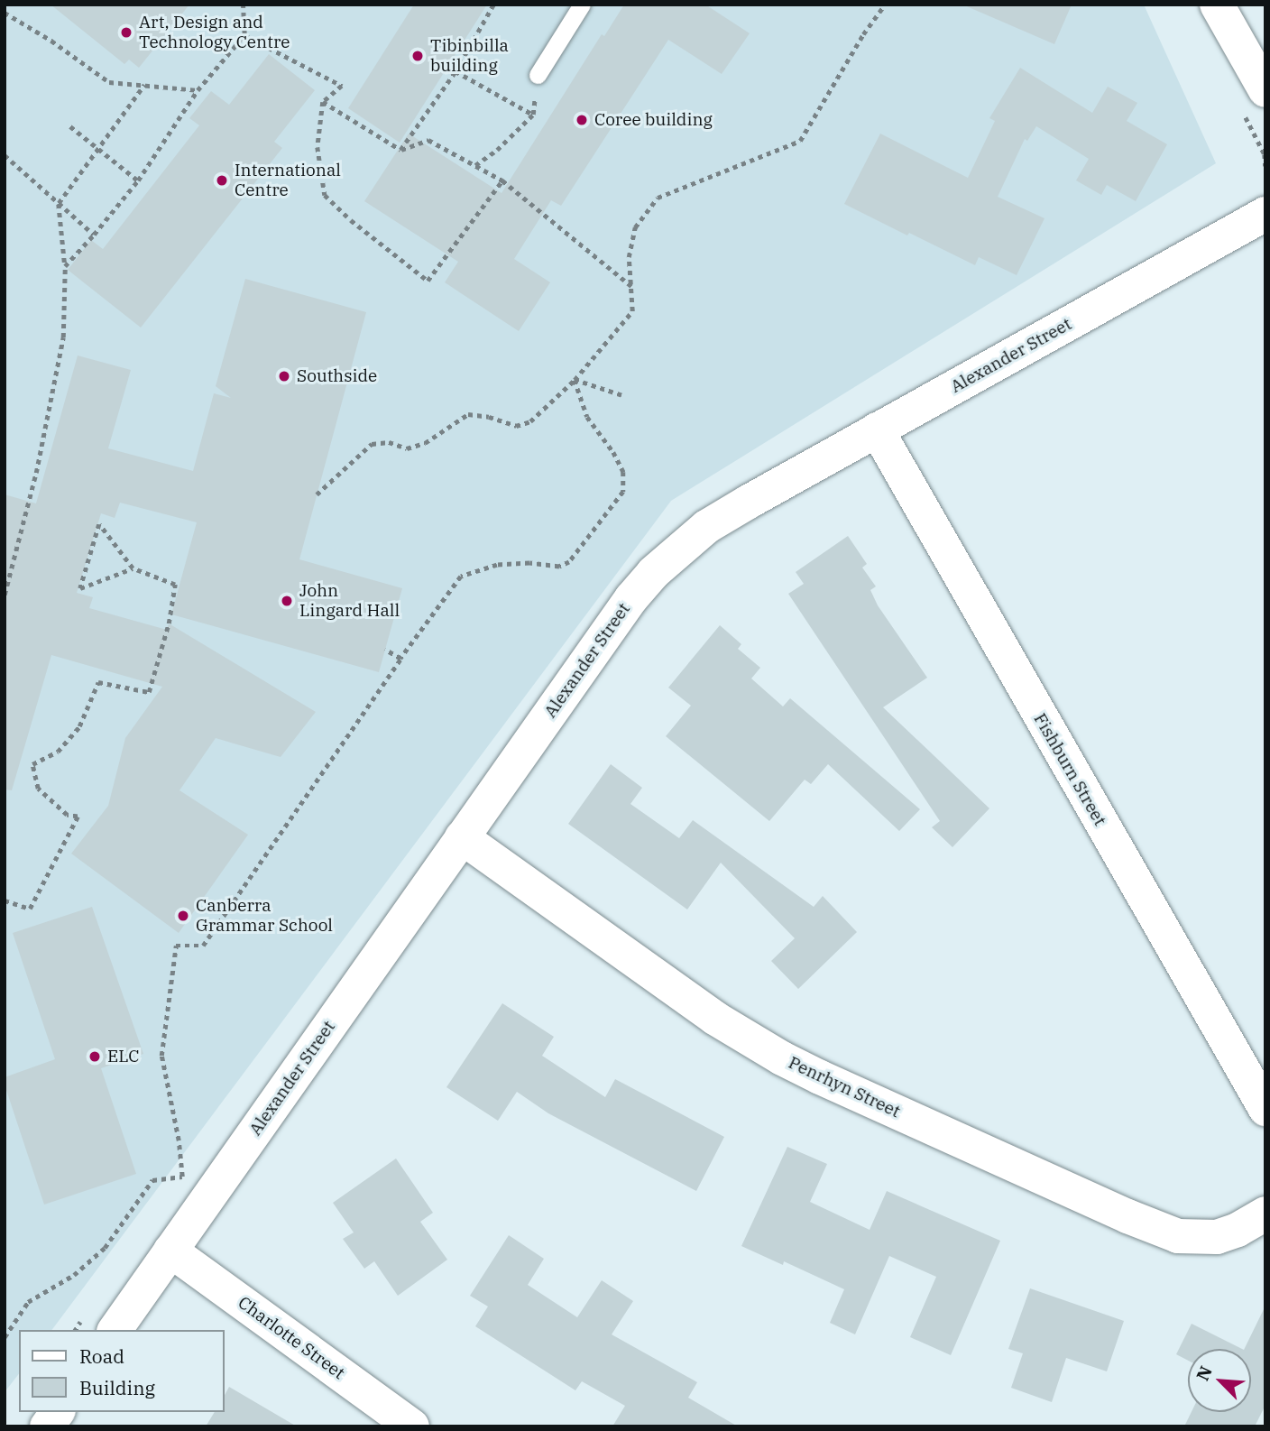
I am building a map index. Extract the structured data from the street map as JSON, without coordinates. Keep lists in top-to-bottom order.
{
  "streets": {
    "street": [
      "Alexander Street",
      "Fishburn Street",
      "Penrhyn Street",
      "Charlotte Street"
    ]
  },
  "crossings": [
    ["Alexander Street", "Fishburn Street"],
    ["Alexander Street", "Penrhyn Street"],
    ["Alexander Street", "Charlotte Street"]
  ],
  "places": [
    "Art, Design and Technology Centre",
    "Tibinbilla building",
    "Coree building",
    "International Centre",
    "Southside",
    "John Lingard Hall",
    "Canberra Grammar School",
    "ELC"
  ],
  "legend": ["Road", "Building"],
  "north": "top left"
}
